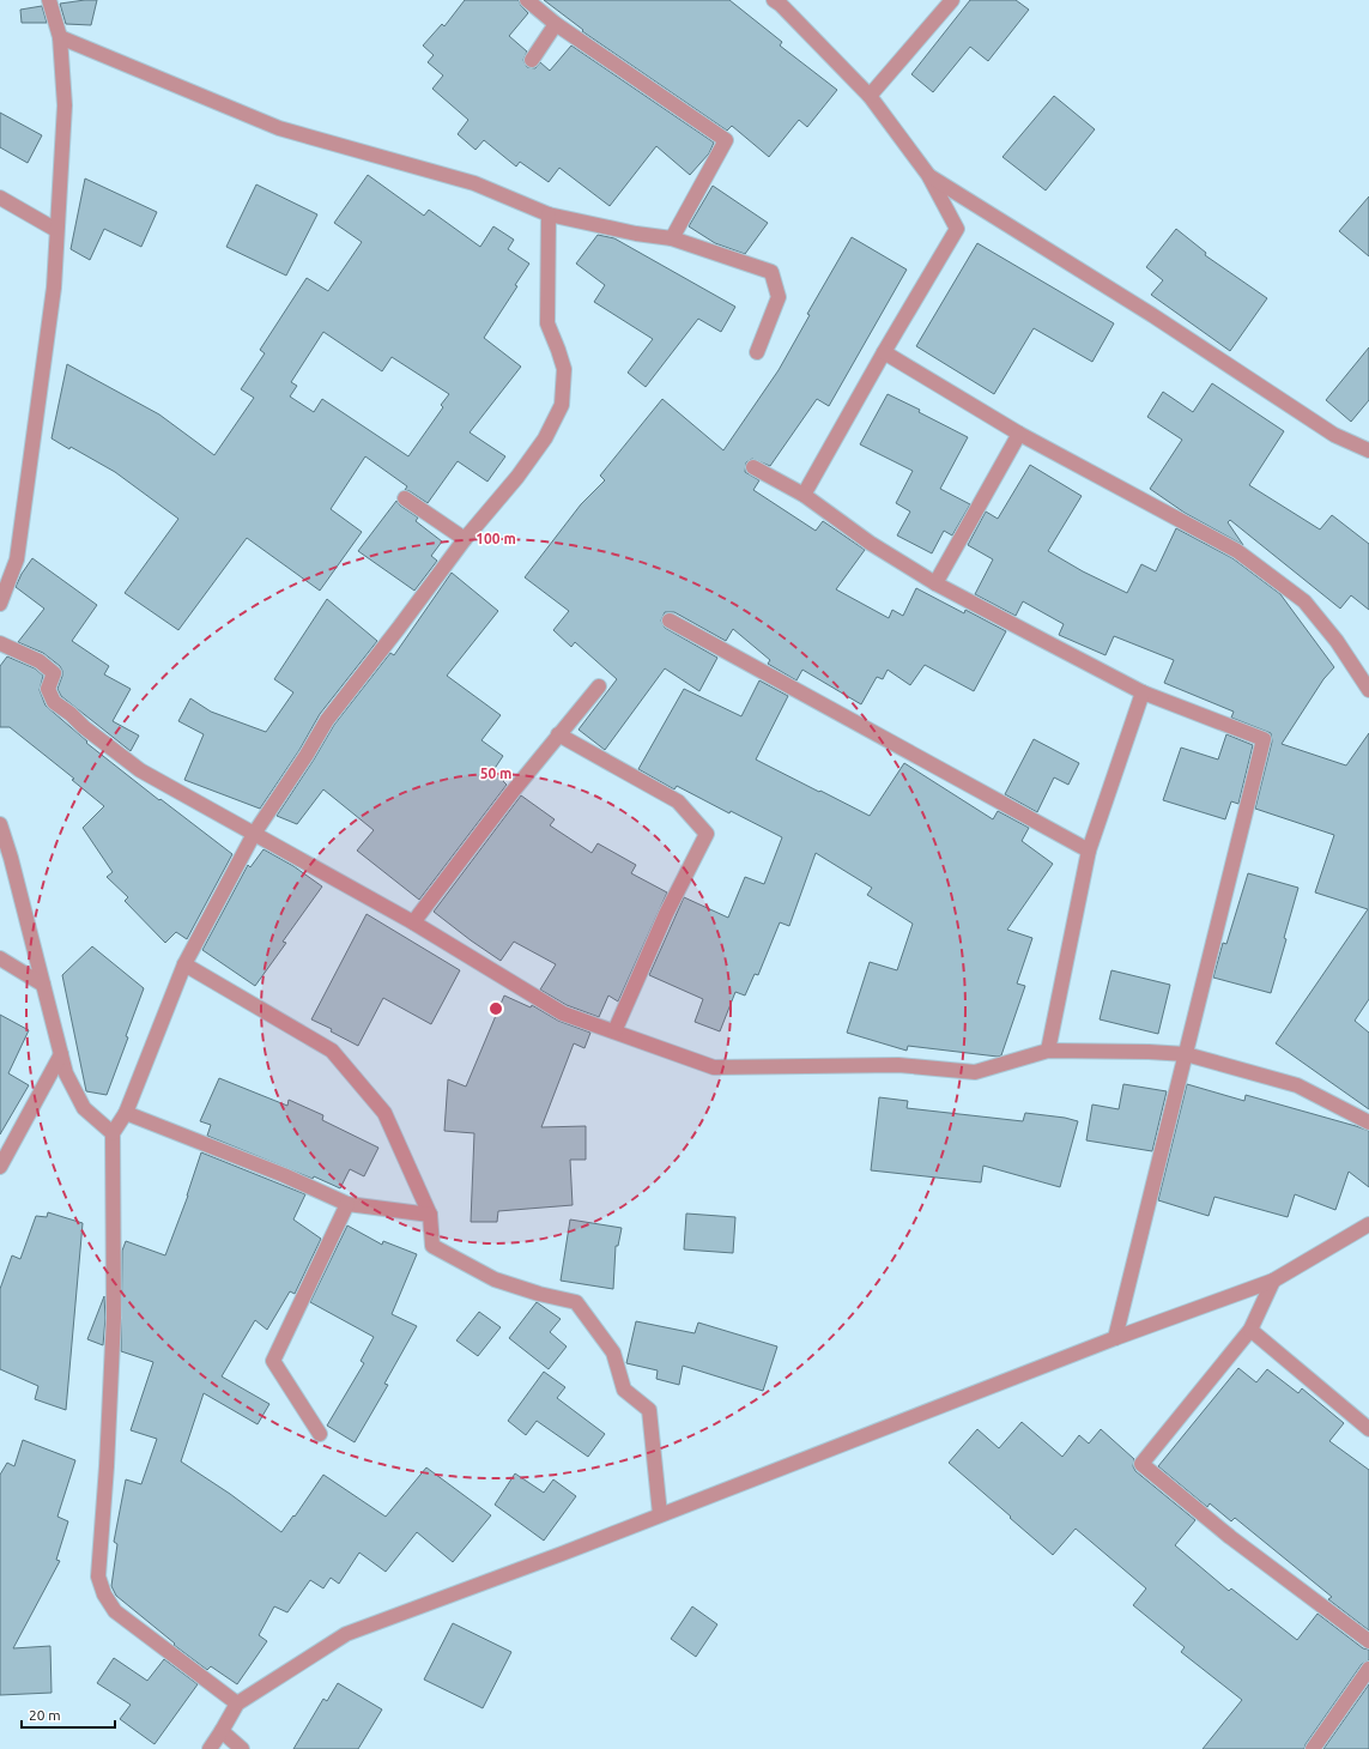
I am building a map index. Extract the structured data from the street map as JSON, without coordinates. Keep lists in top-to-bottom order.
{
  "scale_bar": "20 m",
  "rings": ["100 m", "50 m"]
}
